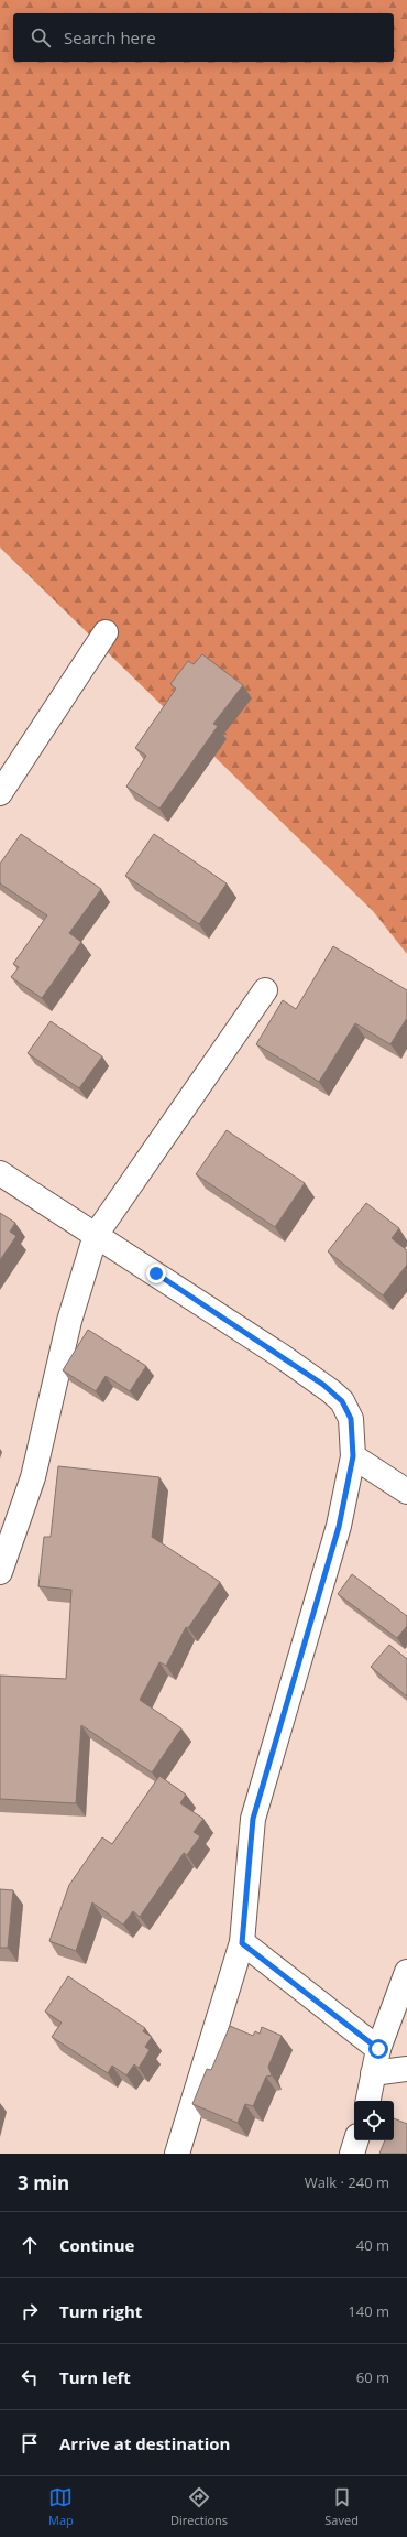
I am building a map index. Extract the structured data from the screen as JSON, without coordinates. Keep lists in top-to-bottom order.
{
  "page": {
    "search": "Search here",
    "heading": ["3 min", "Walk · 240 m"],
    "list": [
      ["Continue", "40 m"],
      ["Turn right", "140 m"],
      ["Turn left", "60 m"],
      "Arrive at destination"
    ],
    "nav": ["Map", "Directions", "Saved"]
  }
}
